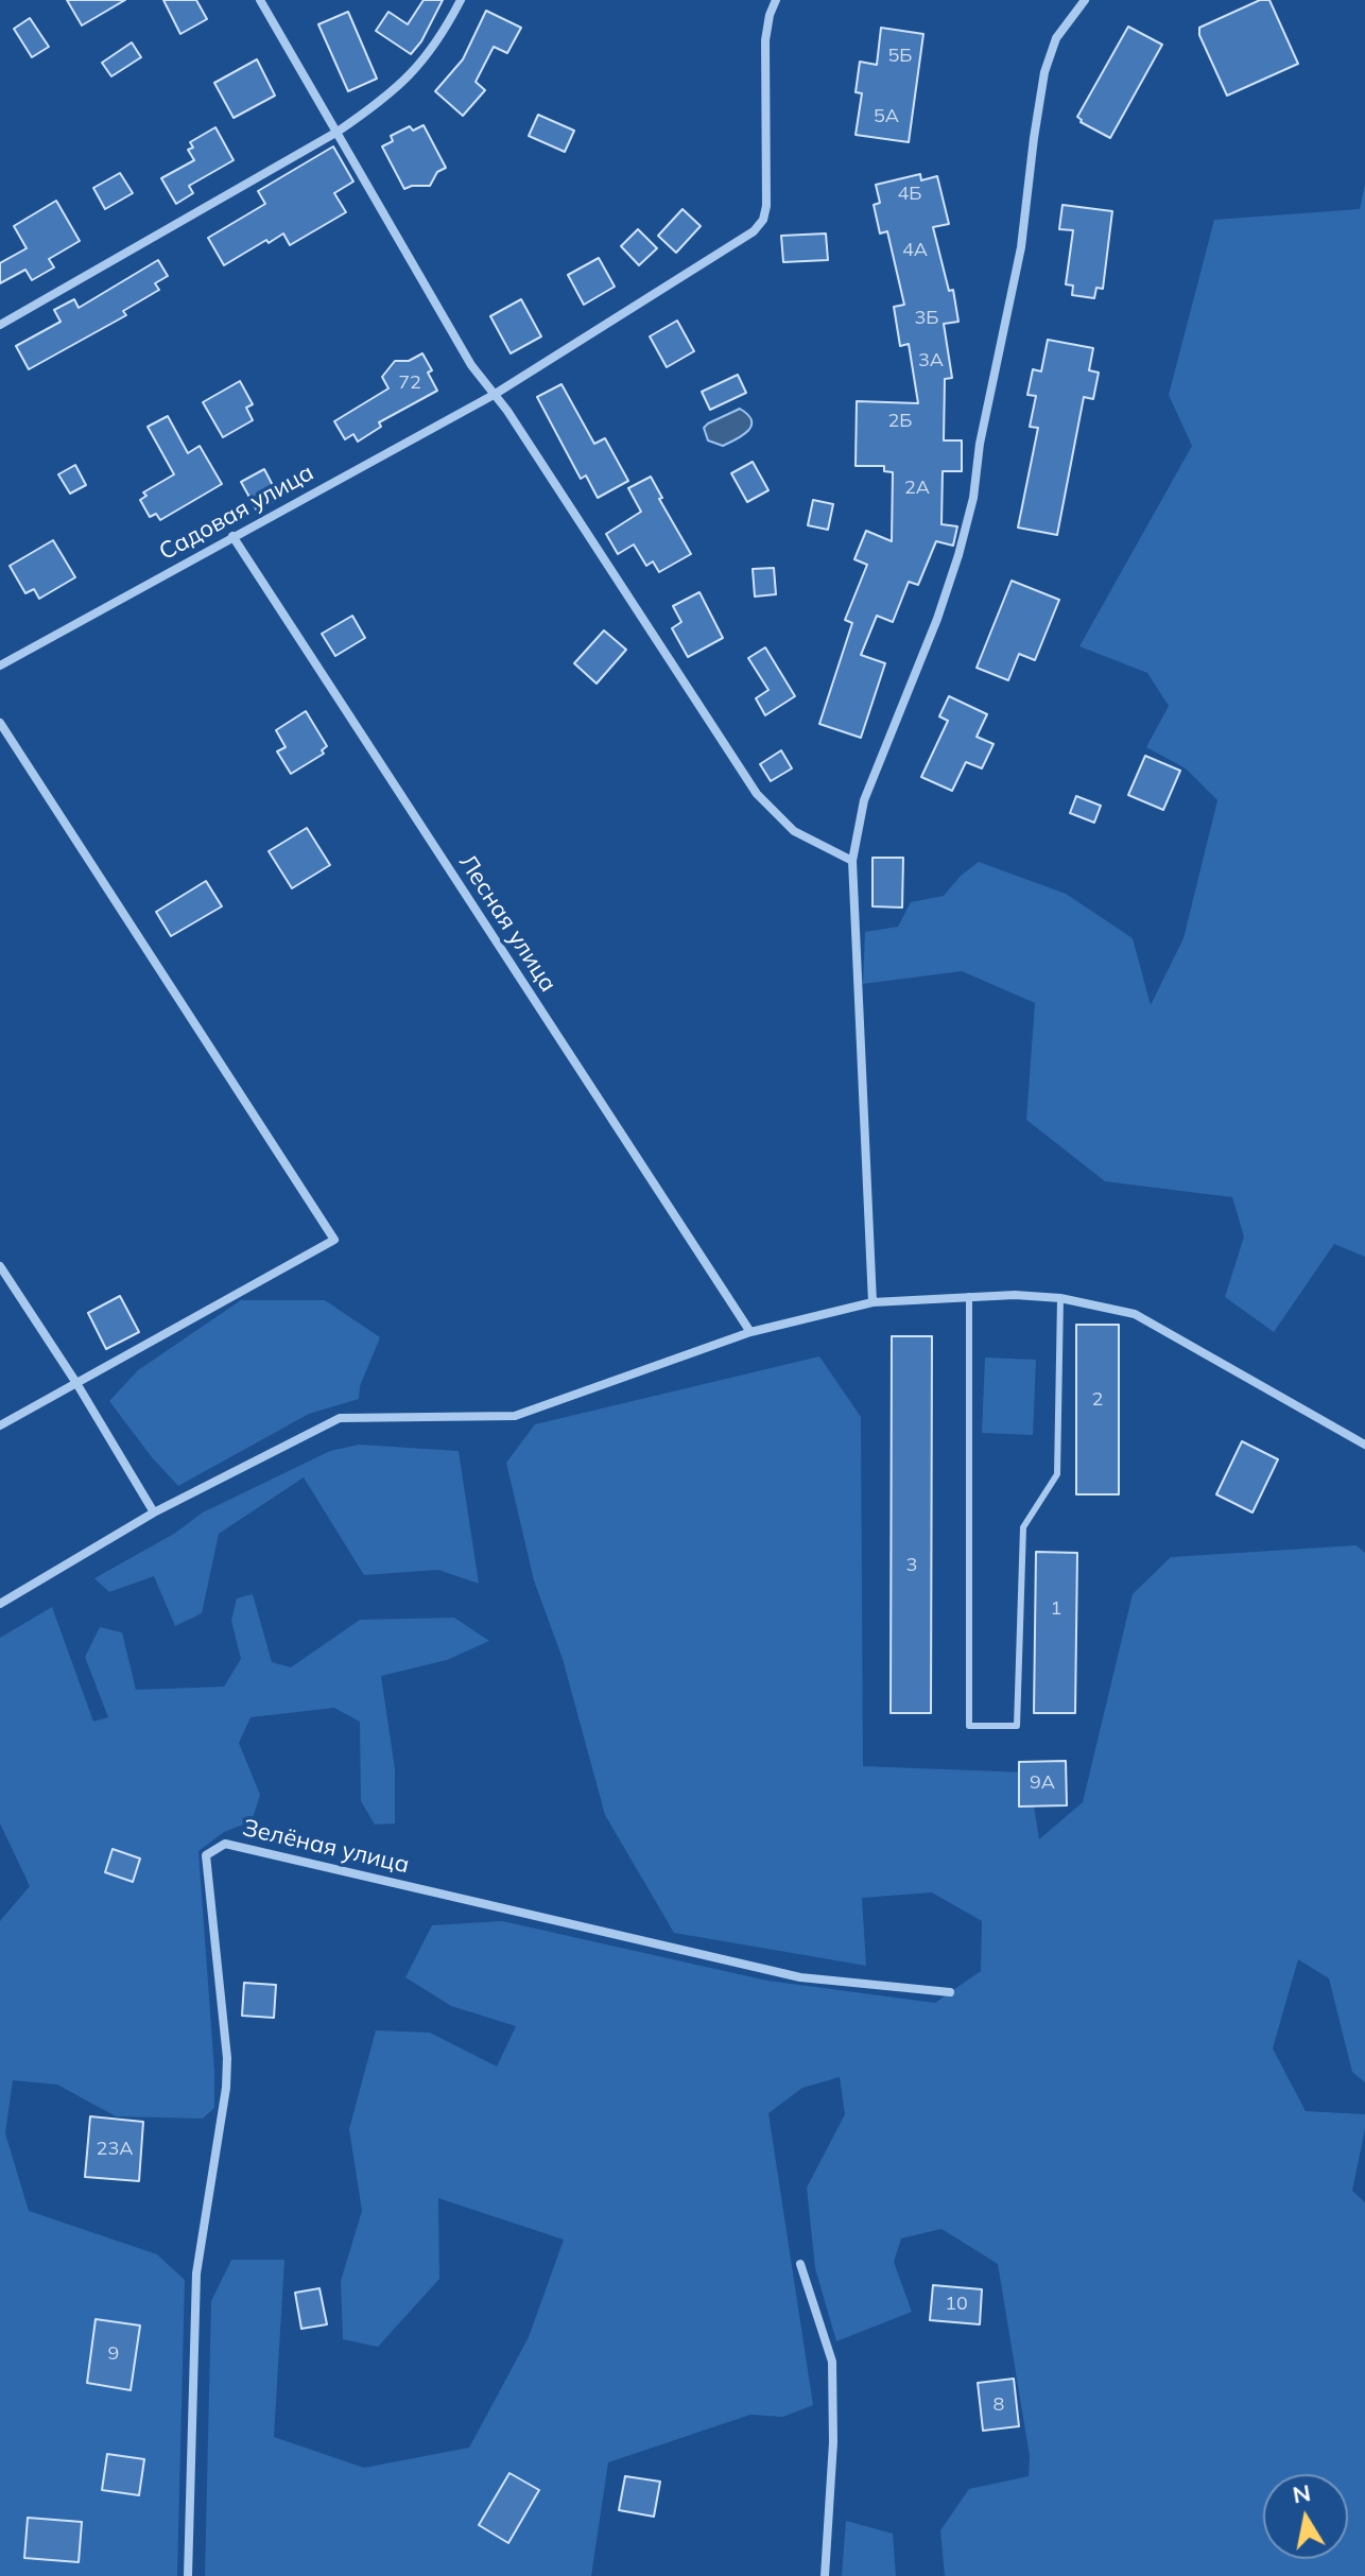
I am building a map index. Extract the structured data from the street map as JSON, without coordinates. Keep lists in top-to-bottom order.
{
  "streets": {
    "street": ["Садовая улица", "Лесная улица", "Зелёная улица"]
  },
  "crossings": [
    ["Садовая улица", "Лесная улица"]
  ],
  "house_numbers": [
    "5Б",
    "5А",
    "4Б",
    "4А",
    "3Б",
    "3А",
    "72",
    "2Б",
    "2А",
    "2",
    "3",
    "1",
    "9А",
    "23А",
    "10",
    "9",
    "8"
  ],
  "north": "top"
}
